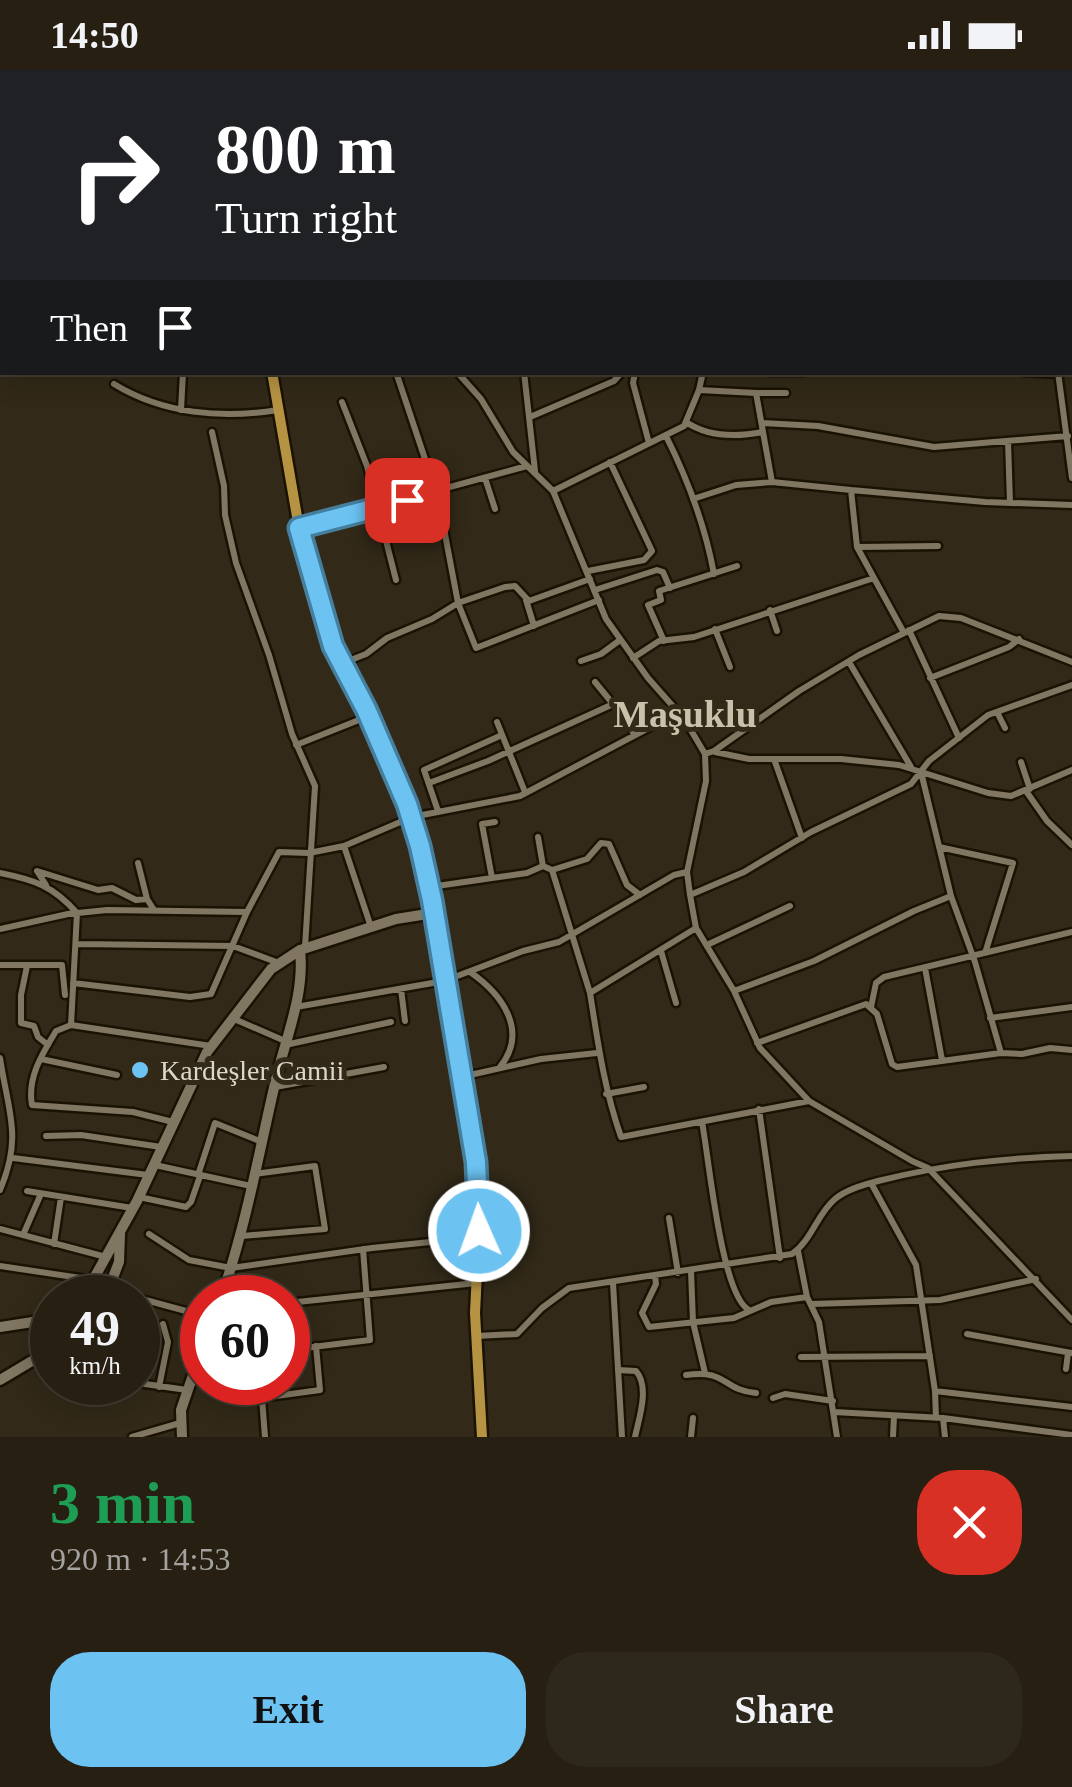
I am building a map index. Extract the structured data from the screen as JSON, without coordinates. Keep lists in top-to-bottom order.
{
  "districts": ["Maşuklu"],
  "places": ["Kardeşler Camii"],
  "page": {
    "status": "14:50",
    "turn": ["800 m", "Turn right"],
    "then": "Then",
    "speed": "49 km/h",
    "limit": "60",
    "heading": ["3 min", "920 m · 14:53"],
    "buttons": ["Exit", "Share"]
  }
}
